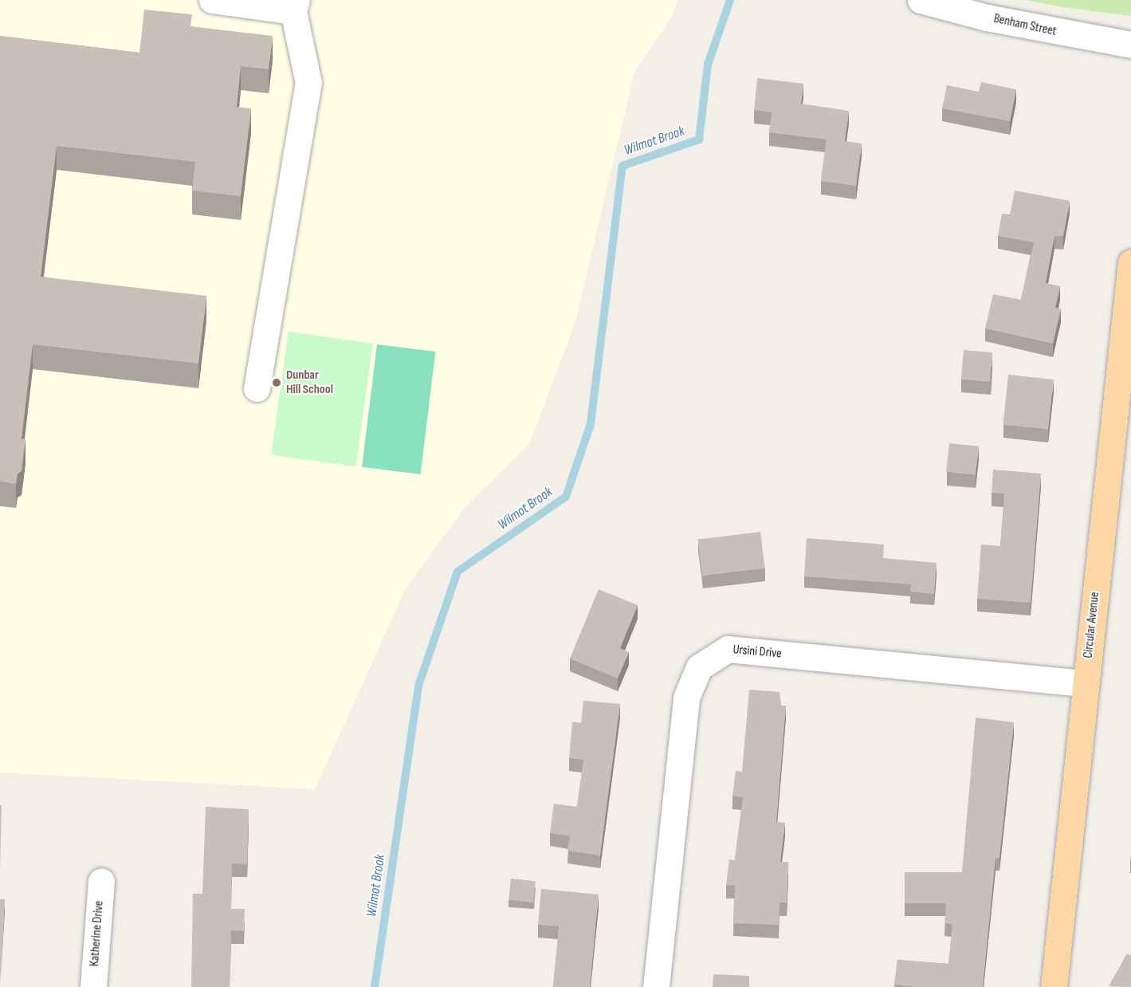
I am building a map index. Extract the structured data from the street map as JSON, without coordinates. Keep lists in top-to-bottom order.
{
  "streets": {
    "main road": ["Circular Avenue"],
    "street": ["Benham Street", "Ursini Drive", "Katherine Drive"]
  },
  "crossings": [
    ["Circular Avenue", "Ursini Drive"]
  ],
  "water": ["Wilmot Brook"],
  "places": ["Dunbar Hill School"]
}
